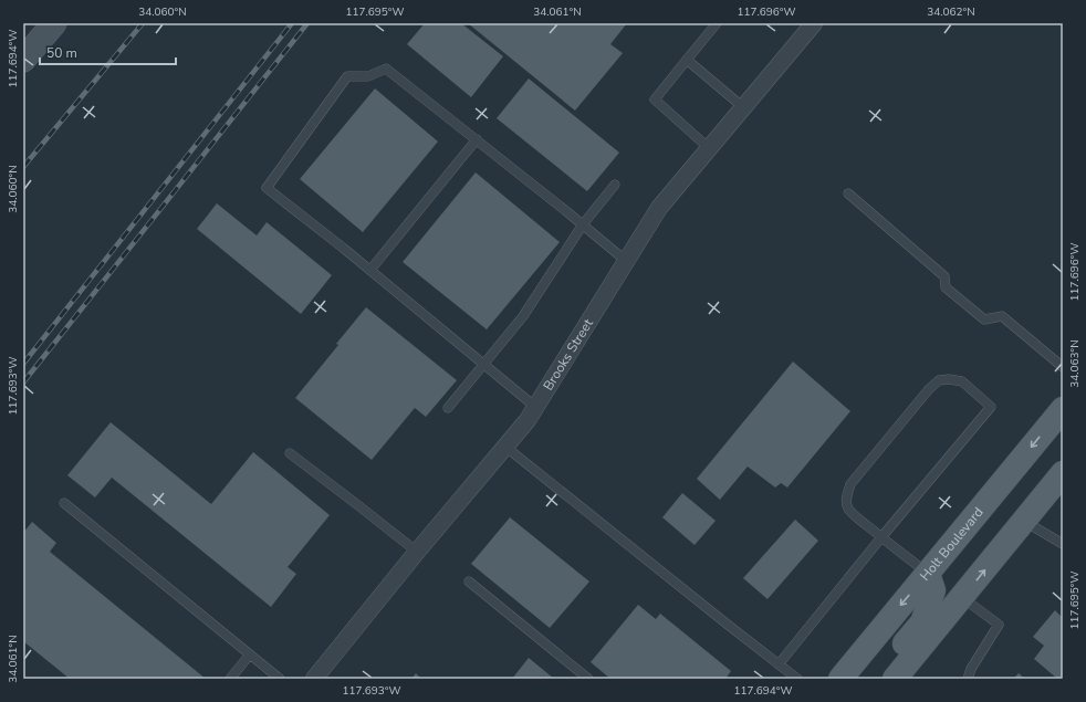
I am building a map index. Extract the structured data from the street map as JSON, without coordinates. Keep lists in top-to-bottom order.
{
  "streets": {
    "main road": ["Holt Boulevard"],
    "street": ["Brooks Street"]
  },
  "scale_bar": "50 m",
  "coordinates": [
    "34.060°N",
    "117.695°W",
    "34.061°N",
    "117.696°W",
    "34.062°N",
    "117.694°W",
    "34.063°N",
    "117.693°W"
  ]
}
